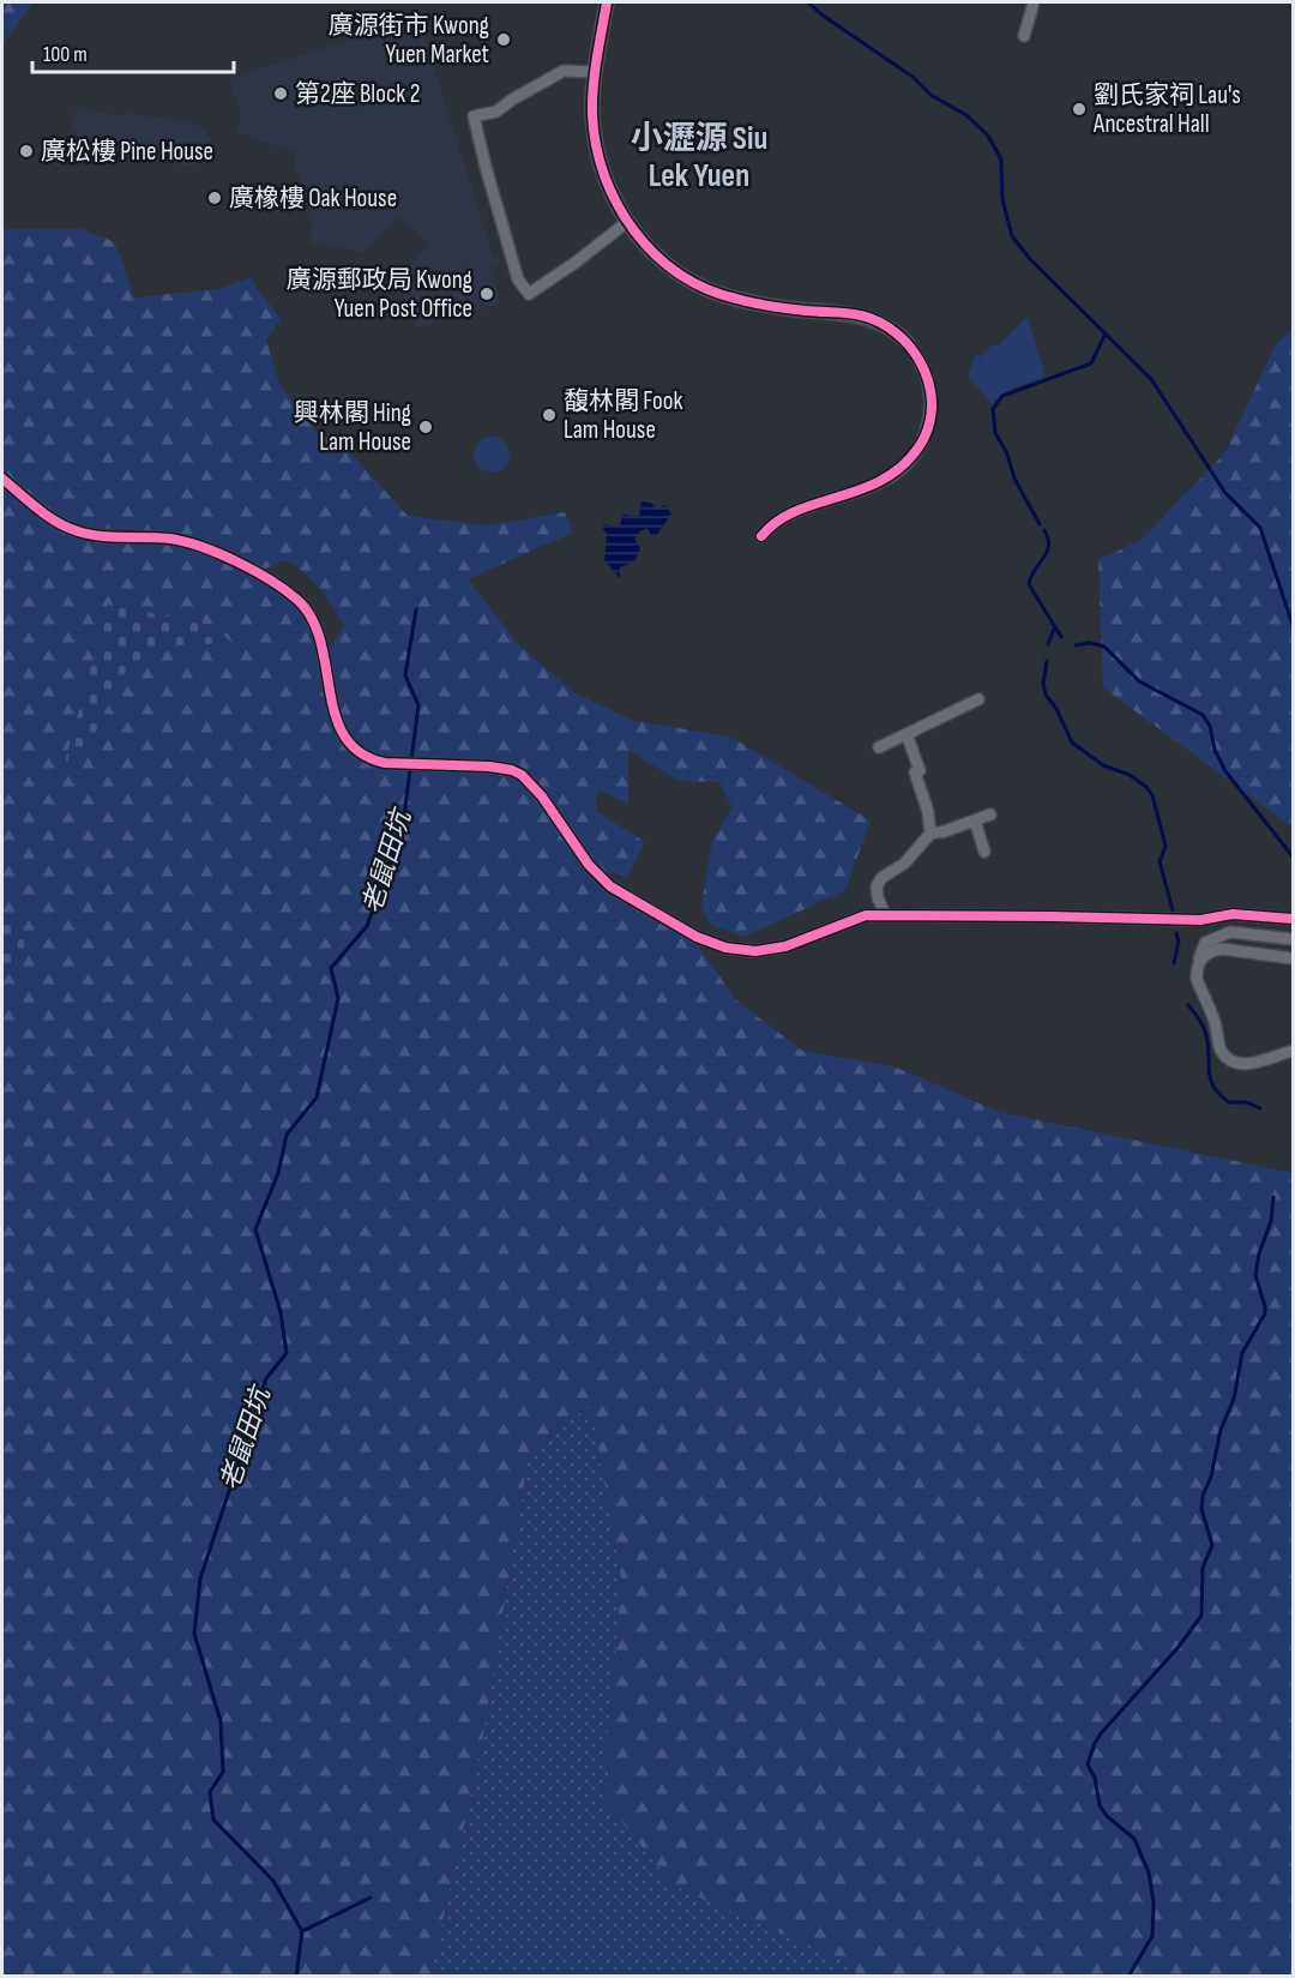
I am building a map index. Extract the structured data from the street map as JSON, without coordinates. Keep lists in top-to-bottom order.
{
  "districts": ["小瀝源 Siu Lek Yuen"],
  "water": ["老鼠田坑"],
  "places": [
    "廣源街市 Kwong Yuen Market",
    "第2座 Block 2",
    "劉氏家祠 Lau's Ancestral Hall",
    "廣松樓 Pine House",
    "廣橡樓 Oak House",
    "廣源郵政局 Kwong Yuen Post Office",
    "馥林閣 Fook Lam House",
    "興林閣 Hing Lam House"
  ],
  "scale_bar": "100 m"
}
